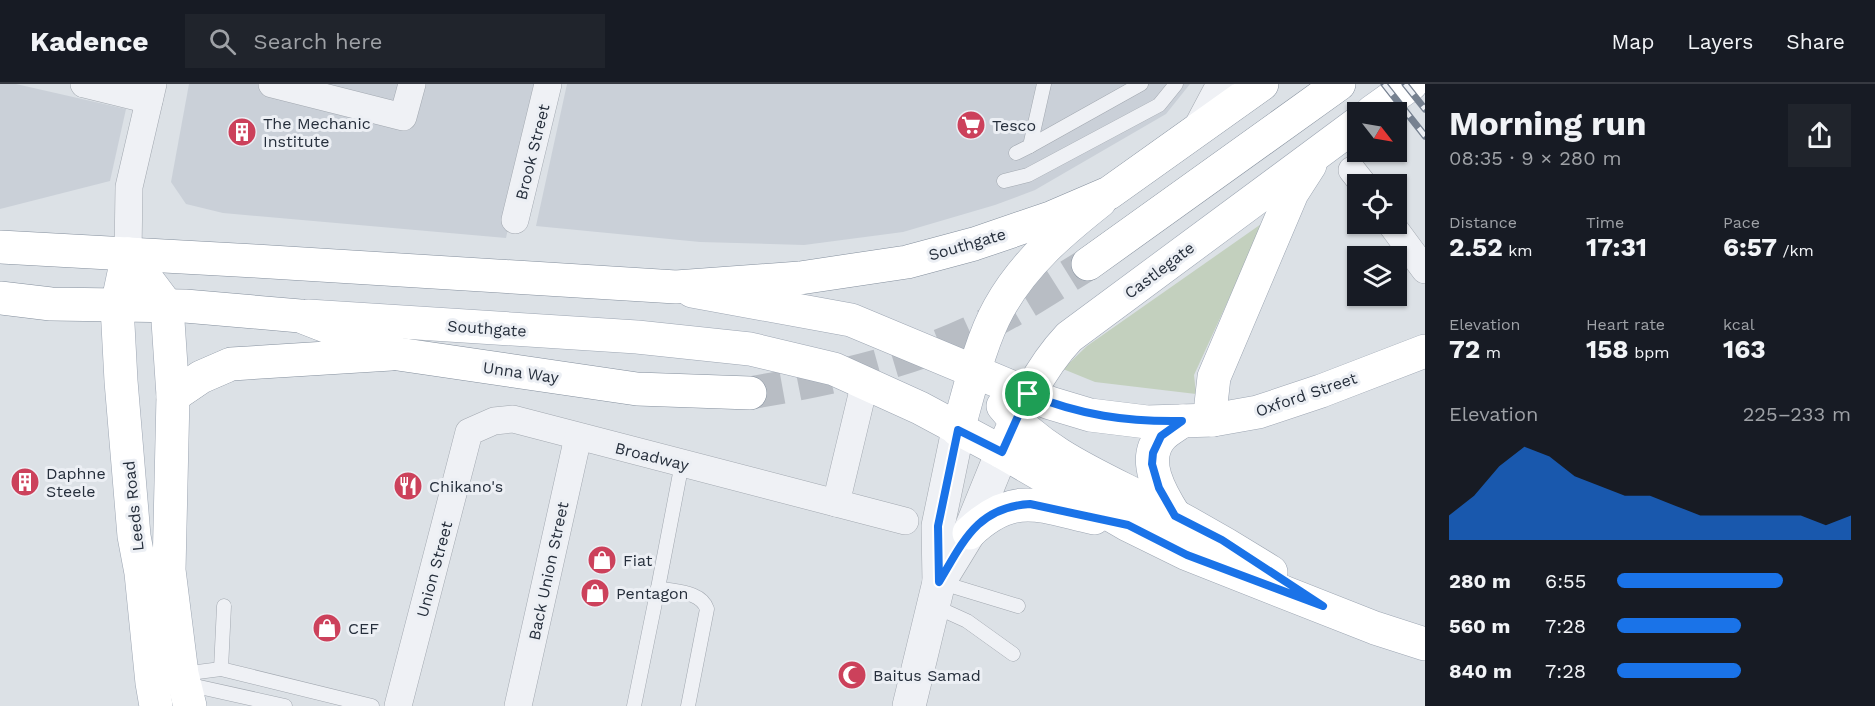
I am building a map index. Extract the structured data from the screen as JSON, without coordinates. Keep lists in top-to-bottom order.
{
  "streets": {
    "main road": [
      "Southgate",
      "Castlegate",
      "Unna Way",
      "Oxford Street",
      "Leeds Road"
    ],
    "street": [
      "Brook Street",
      "Broadway",
      "Union Street",
      "Back Union Street"
    ]
  },
  "crossings": [
    ["Southgate", "Castlegate"],
    ["Southgate", "Unna Way"],
    ["Southgate", "Leeds Road"],
    ["Castlegate", "Oxford Street"],
    ["Broadway", "Union Street"],
    ["Broadway", "Back Union Street"]
  ],
  "places": {
    "supermarket": ["Tesco"],
    "building": ["The Mechanic Institute", "Daphne Steele"],
    "restaurant": ["Chikano's"],
    "shop": ["Fiat", "Pentagon", "CEF"],
    "mosque": ["Baitus Samad"]
  },
  "north": "bottom right",
  "page": {
    "header": "Kadence",
    "search": "Search here",
    "nav": ["Map", "Layers", "Share"],
    "heading": ["Morning run", "08:35 · 9 × 280 m"],
    "stats": [
      ["Distance", "2.52 km"],
      ["Time", "17:31"],
      ["Pace", "6:57 /km"],
      ["Elevation", "72 m"],
      ["Heart rate", "158 bpm"],
      ["kcal", "163"]
    ],
    "chart": ["Elevation", "225–233 m"],
    "list": [
      {
        "name": "280 m",
        "note": "6:55"
      },
      {
        "name": "560 m",
        "note": "7:28"
      },
      {
        "name": "840 m",
        "note": "7:28"
      }
    ]
  }
}
